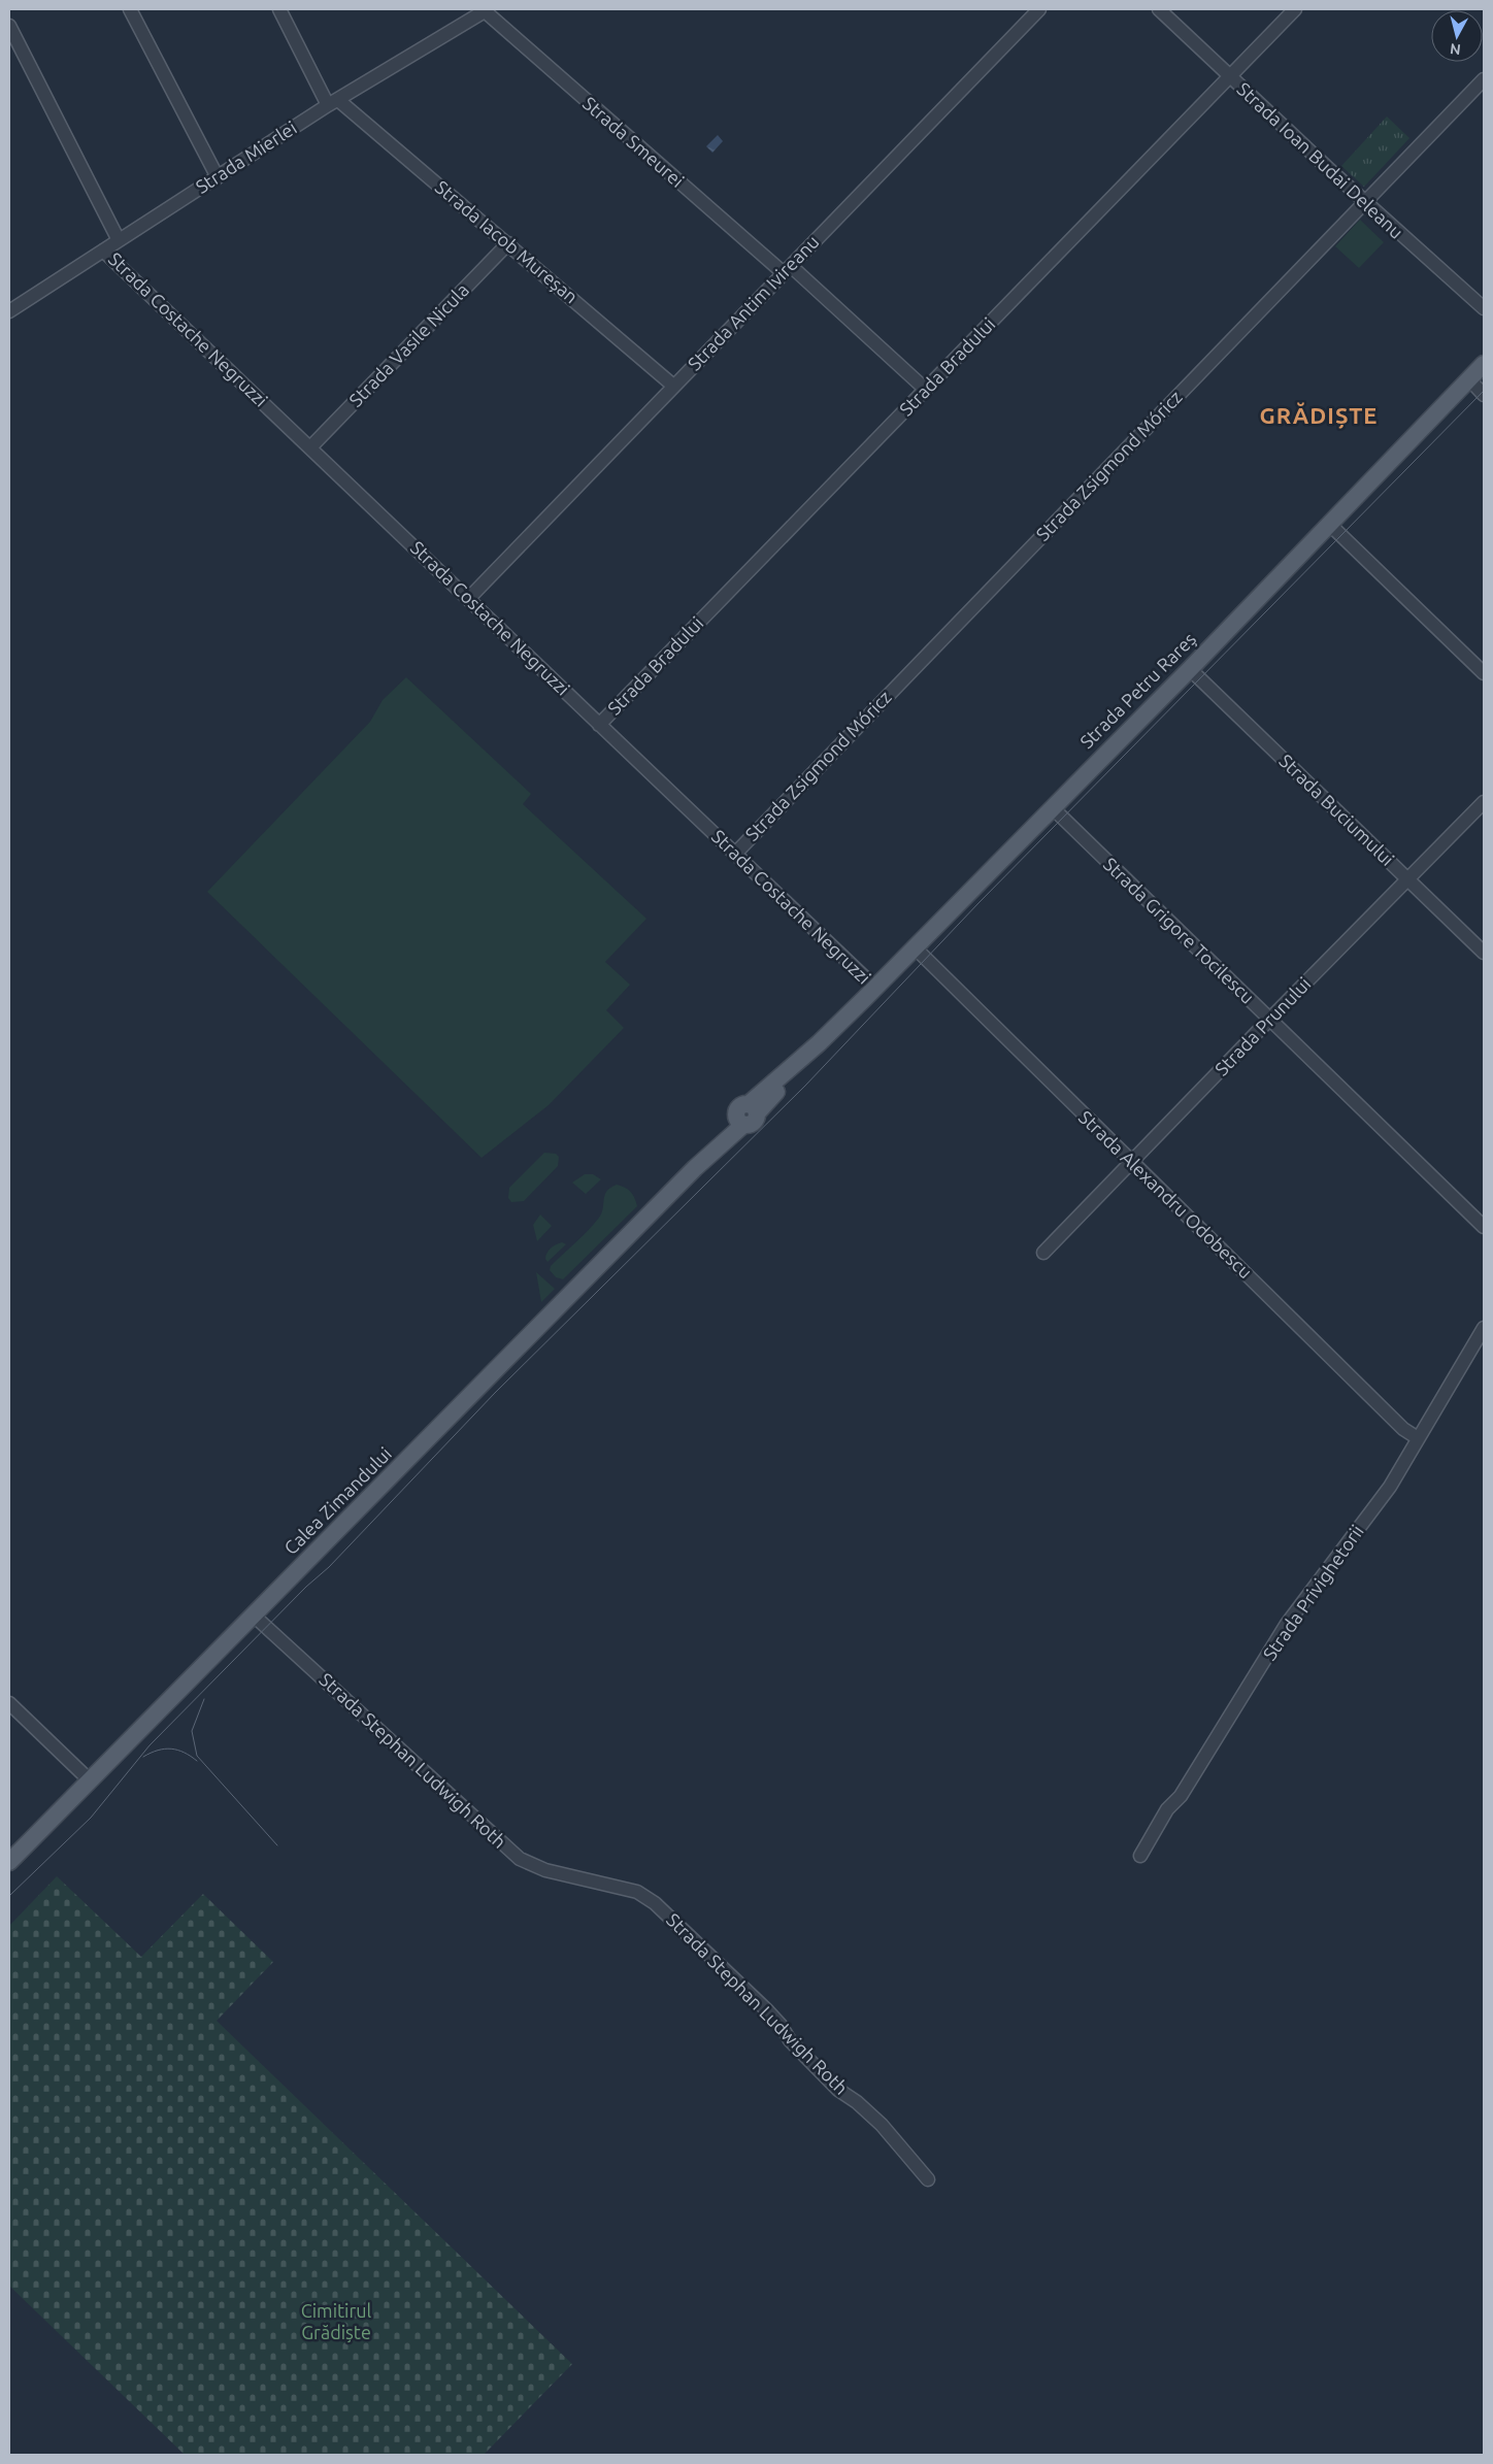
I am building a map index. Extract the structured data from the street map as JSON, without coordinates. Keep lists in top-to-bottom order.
{
  "streets": {
    "main road": ["Strada Petru Rareș", "Calea Zimandului"],
    "street": [
      "Strada Smeurei",
      "Strada Mierlei",
      "Strada Ioan Budai Deleanu",
      "Strada Iacob Mureșan",
      "Strada Antim Ivireanu",
      "Strada Costache Negruzzi",
      "Strada Vasile Nicula",
      "Strada Bradului",
      "Strada Zsigmond Móricz",
      "Strada Buciumului",
      "Strada Grigore Tocilescu",
      "Strada Prunului",
      "Strada Alexandru Odobescu",
      "Strada Privighetorii",
      "Strada Stephan Ludwigh Roth"
    ]
  },
  "crossings": [
    ["Strada Smeurei", "Strada Mierlei"],
    ["Strada Smeurei", "Strada Antim Ivireanu"],
    ["Strada Smeurei", "Strada Bradului"],
    ["Strada Mierlei", "Strada Iacob Mureșan"],
    ["Strada Mierlei", "Strada Costache Negruzzi"],
    ["Strada Ioan Budai Deleanu", "Strada Bradului"],
    ["Strada Ioan Budai Deleanu", "Strada Zsigmond Móricz"],
    ["Strada Iacob Mureșan", "Strada Antim Ivireanu"],
    ["Strada Iacob Mureșan", "Strada Vasile Nicula"],
    ["Strada Antim Ivireanu", "Strada Costache Negruzzi"],
    ["Strada Costache Negruzzi", "Strada Vasile Nicula"],
    ["Strada Costache Negruzzi", "Strada Bradului"],
    ["Strada Costache Negruzzi", "Strada Zsigmond Móricz"],
    ["Strada Costache Negruzzi", "Strada Petru Rareș"],
    ["Strada Petru Rareș", "Strada Buciumului"],
    ["Strada Petru Rareș", "Strada Grigore Tocilescu"],
    ["Strada Petru Rareș", "Strada Alexandru Odobescu"],
    ["Strada Petru Rareș", "Calea Zimandului"],
    ["Strada Buciumului", "Strada Prunului"],
    ["Strada Grigore Tocilescu", "Strada Prunului"],
    ["Strada Prunului", "Strada Alexandru Odobescu"],
    ["Strada Alexandru Odobescu", "Strada Privighetorii"],
    ["Calea Zimandului", "Strada Stephan Ludwigh Roth"]
  ],
  "districts": ["GRĂDIȘTE"],
  "parks": ["Cimitirul Grădiște"],
  "north": "bottom"
}
